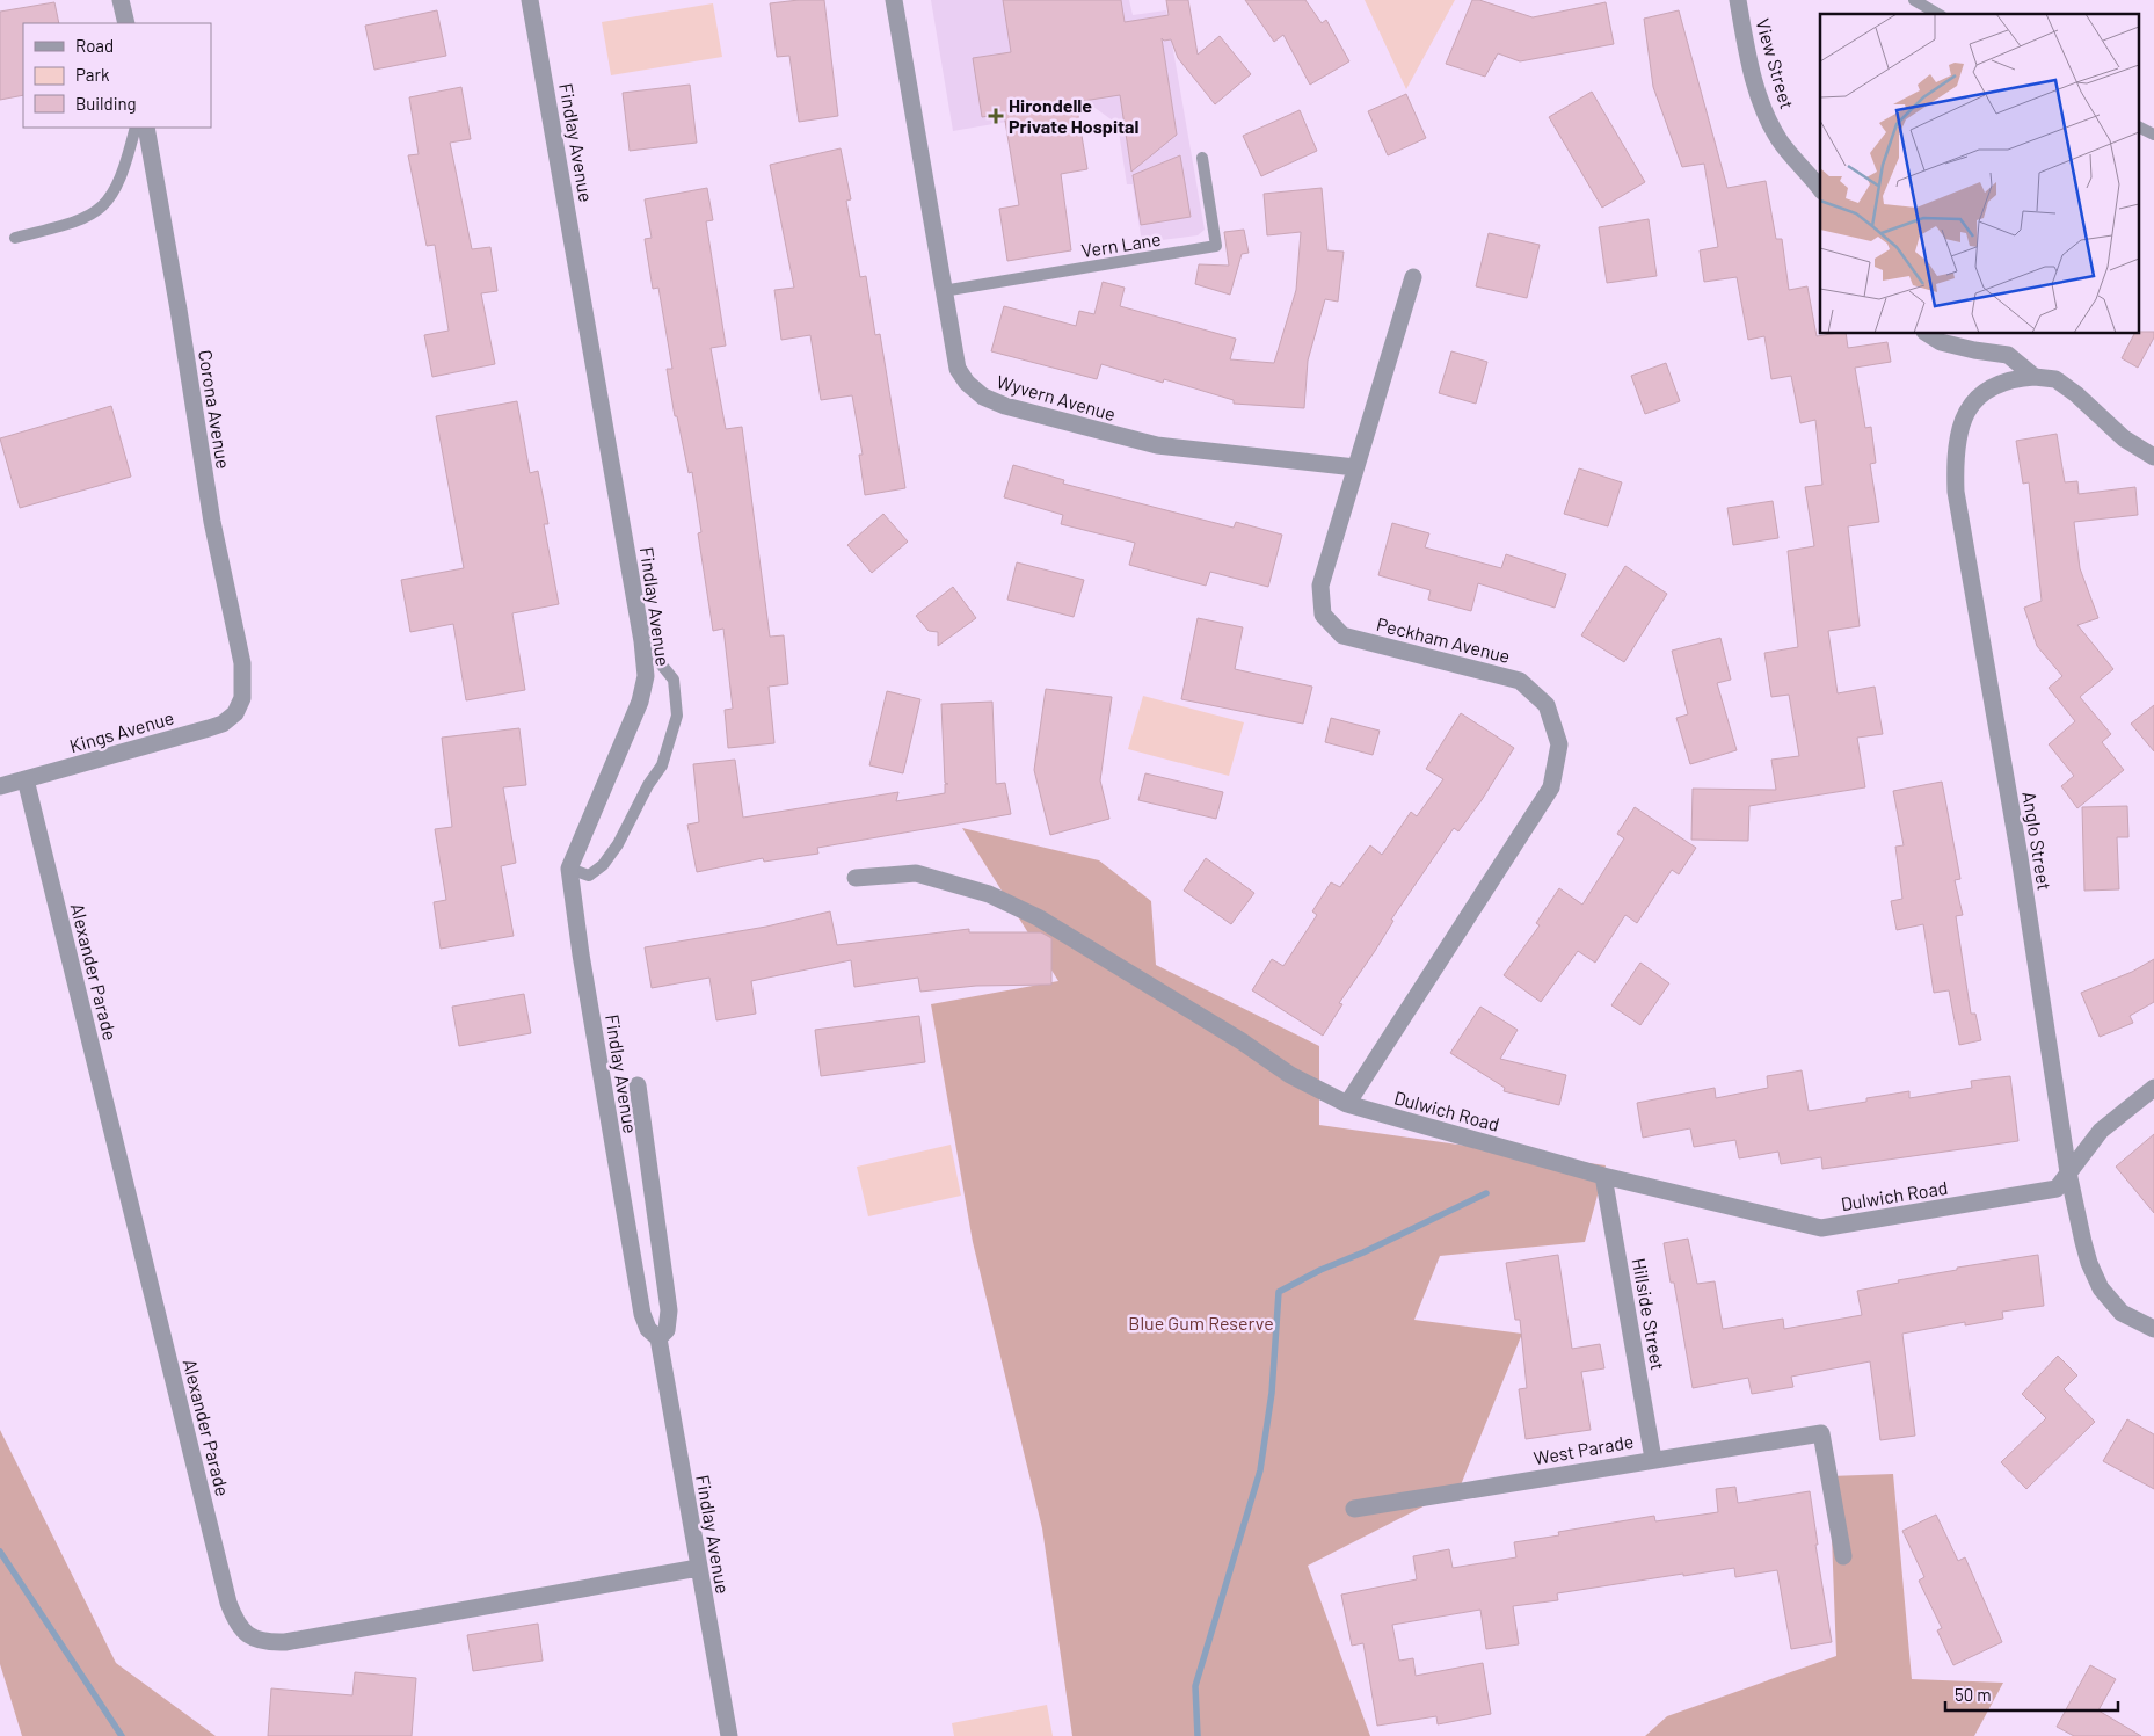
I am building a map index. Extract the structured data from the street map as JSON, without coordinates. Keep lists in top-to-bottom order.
{
  "streets": {
    "street": [
      "View Street",
      "Findlay Avenue",
      "Wyvern Avenue",
      "Corona Avenue",
      "Peckham Avenue",
      "Kings Avenue",
      "Anglo Street",
      "Alexander Parade",
      "Dulwich Road",
      "Hillside Street",
      "West Parade"
    ],
    "lane": ["Vern Lane"]
  },
  "crossings": [
    ["Findlay Avenue", "Alexander Parade"],
    ["Vern Lane", "Wyvern Avenue"],
    ["Wyvern Avenue", "Peckham Avenue"],
    ["Corona Avenue", "Kings Avenue"],
    ["Peckham Avenue", "Dulwich Road"],
    ["Kings Avenue", "Alexander Parade"],
    ["Anglo Street", "Dulwich Road"],
    ["Dulwich Road", "Hillside Street"],
    ["Hillside Street", "West Parade"]
  ],
  "parks": ["Blue Gum Reserve"],
  "places": {
    "health": ["Hirondelle Private Hospital"]
  },
  "legend": ["Road", "Park", "Building"],
  "scale_bar": "50 m"
}
